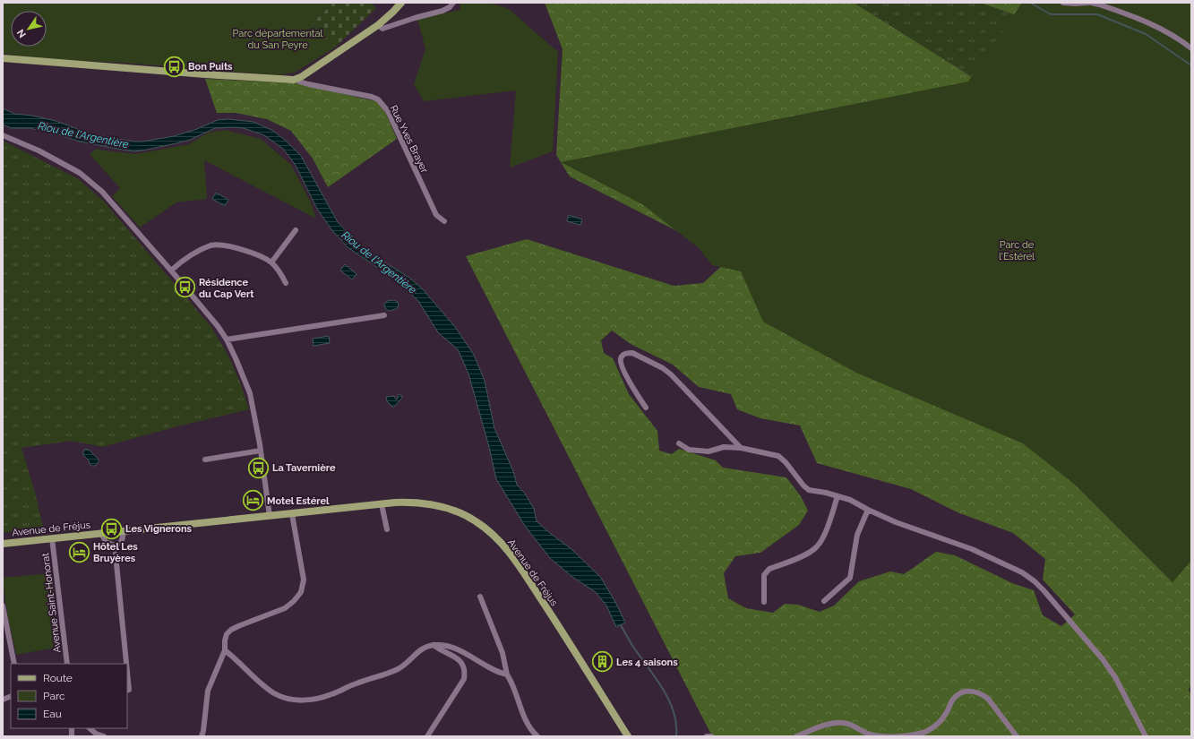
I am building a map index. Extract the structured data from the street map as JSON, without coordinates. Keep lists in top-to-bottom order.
{
  "streets": {
    "main road": ["Avenue de Fréjus"],
    "street": ["Rue Yves Brayer", "Avenue Saint-Honorat"]
  },
  "crossings": [
    ["Avenue de Fréjus", "Avenue Saint-Honorat"]
  ],
  "water": ["Riou de l'Argentière"],
  "parks": ["Parc départemental du San Peyre", "Parc de l'Estérel"],
  "places": {
    "bus stop": [
      "Bon Puits",
      "Résidence du Cap Vert",
      "La Tavernière",
      "Les Vignerons"
    ],
    "hotel": ["Motel Estérel", "Hôtel Les Bruyères"],
    "building": ["Les 4 saisons"]
  },
  "legend": ["Route", "Parc", "Eau"],
  "north": "bottom left"
}
